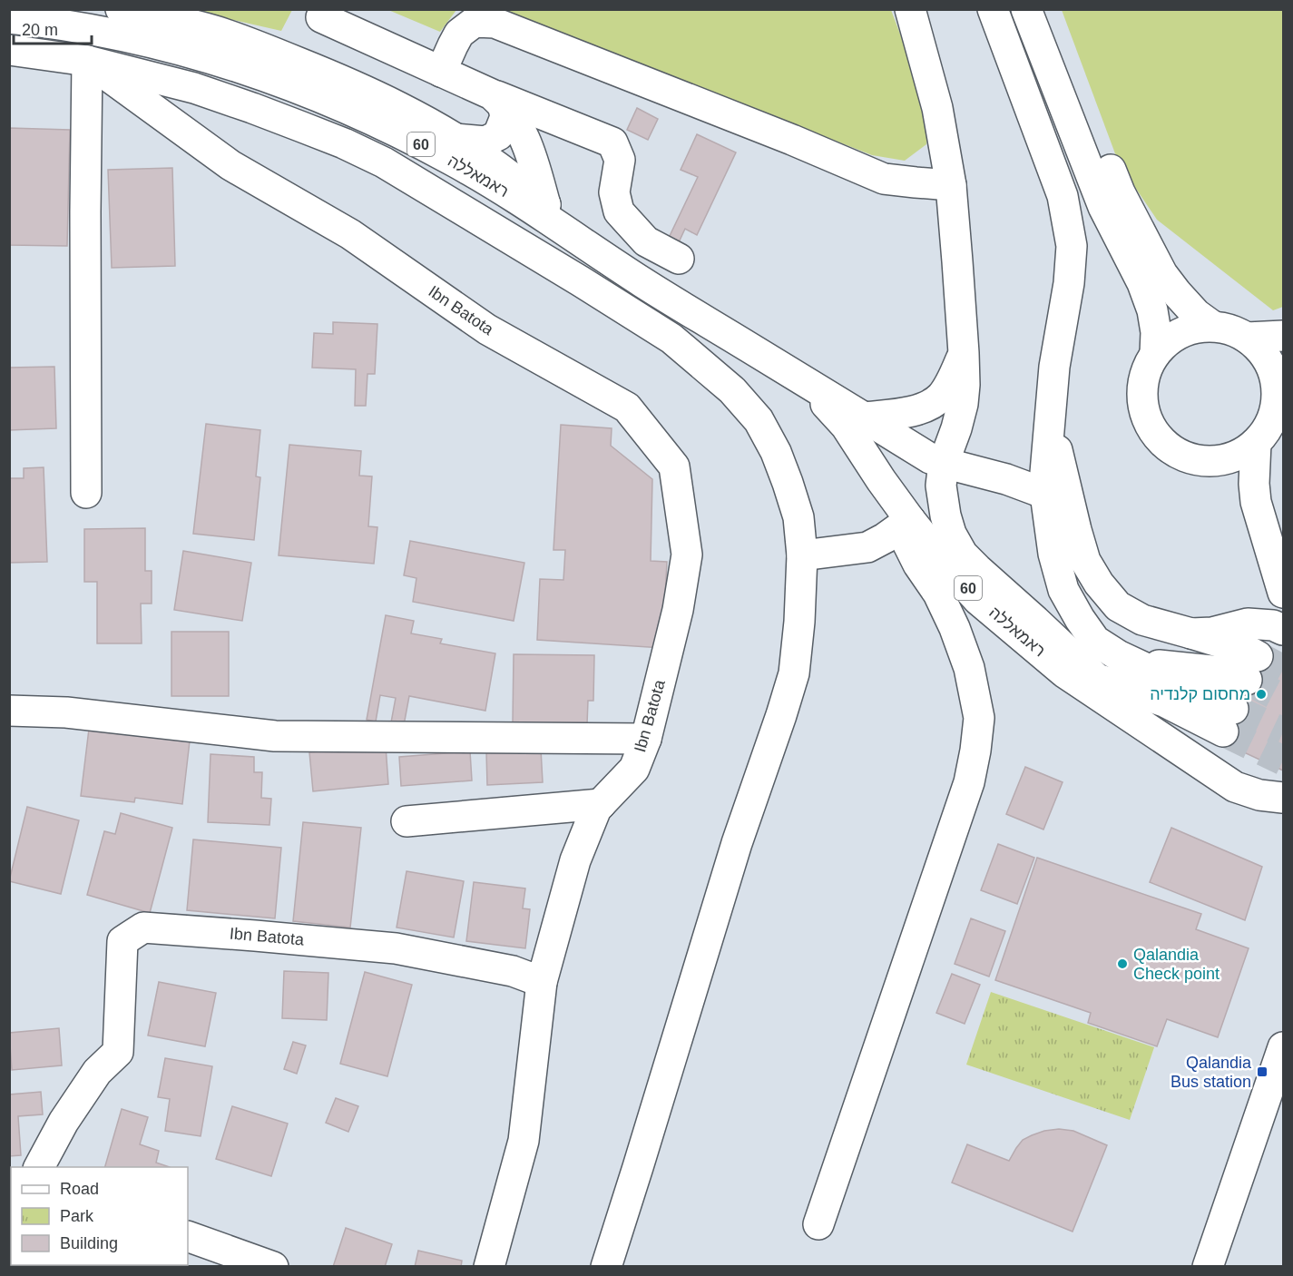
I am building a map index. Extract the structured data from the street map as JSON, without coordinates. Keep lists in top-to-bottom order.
{
  "streets": {
    "main road": ["60", "ראמאללה", "Ibn Batota"]
  },
  "crossings": [
    ["60", "ראמאללה"]
  ],
  "places": {
    "other": ["מחסום קלנדיה", "Qalandia Check point"],
    "transit": ["Qalandia Bus station"]
  },
  "legend": ["Road", "Park", "Building"],
  "scale_bar": "20 m"
}
